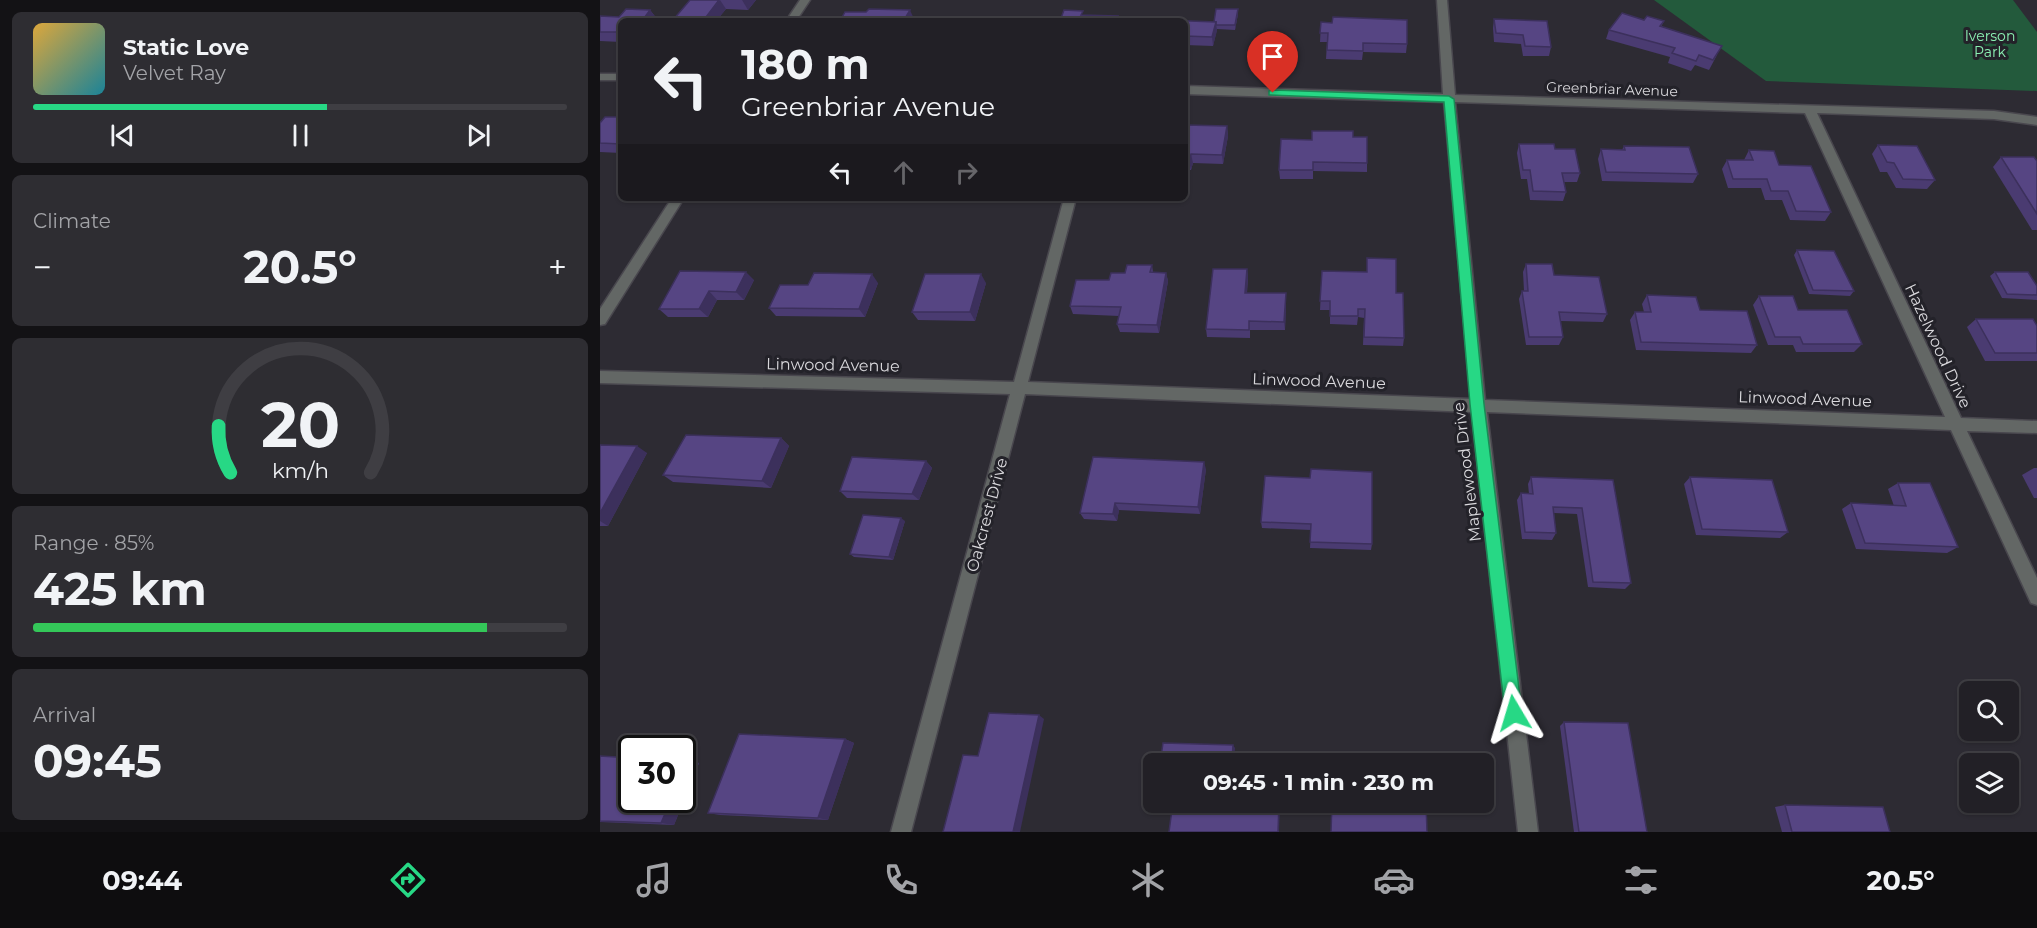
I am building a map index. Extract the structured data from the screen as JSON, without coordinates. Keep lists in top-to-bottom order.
{
  "streets": {
    "street": [
      "Greenbriar Avenue",
      "Hazelwood Drive",
      "Linwood Avenue",
      "Maplewood Drive",
      "Oakcrest Drive"
    ]
  },
  "crossings": [
    ["Greenbriar Avenue", "Hazelwood Drive"],
    ["Greenbriar Avenue", "Maplewood Drive"],
    ["Hazelwood Drive", "Linwood Avenue"],
    ["Linwood Avenue", "Maplewood Drive"],
    ["Linwood Avenue", "Oakcrest Drive"]
  ],
  "parks": ["Iverson Park"],
  "page": {
    "turn": ["180 m", "Greenbriar Avenue"],
    "song": ["Static Love", "Velvet Ray"],
    "tile": [
      "Climate",
      ["Range · 85%", "425 km"],
      ["Arrival", "09:45"]
    ],
    "heat": ["−", "20.5°", "+"],
    "limit": "30",
    "trip": "09:45 · 1 min · 230 m",
    "tabs": ["09:44", "20.5°"],
    "gauge": ["20", "km/h"]
  }
}
